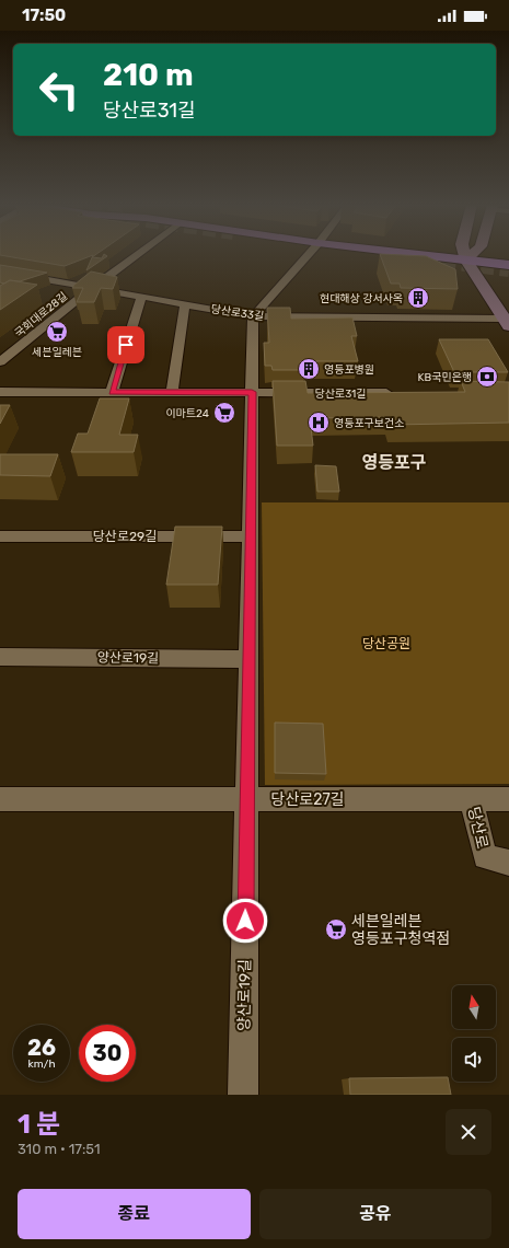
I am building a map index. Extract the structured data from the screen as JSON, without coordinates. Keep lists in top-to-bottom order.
{
  "streets": {
    "street": [
      "당산로33길",
      "국회대로28길",
      "당산로31길",
      "당산로29길",
      "양산로19길",
      "당산로27길",
      "당산로"
    ]
  },
  "crossings": [
    ["당산로33길", "국회대로28길"],
    ["당산로33길", "양산로19길"],
    ["당산로31길", "양산로19길"],
    ["당산로29길", "양산로19길"],
    ["양산로19길", "당산로27길"],
    ["당산로27길", "당산로"]
  ],
  "districts": ["영등포구"],
  "parks": ["당산공원"],
  "places": {
    "building": ["현대해상 강서사옥", "영등포병원"],
    "supermarket": ["세븐일레븐", "이마트24", "세븐일레븐 영등포구청역점"],
    "bank": ["KB국민은행"],
    "hospital": ["영등포구보건소"]
  },
  "north": "top",
  "page": {
    "status": "17:50",
    "turn": ["210 m", "당산로31길"],
    "speed": "26 km/h",
    "limit": "30",
    "heading": ["1 분", "310 m · 17:51"],
    "buttons": ["종료", "공유"]
  }
}
